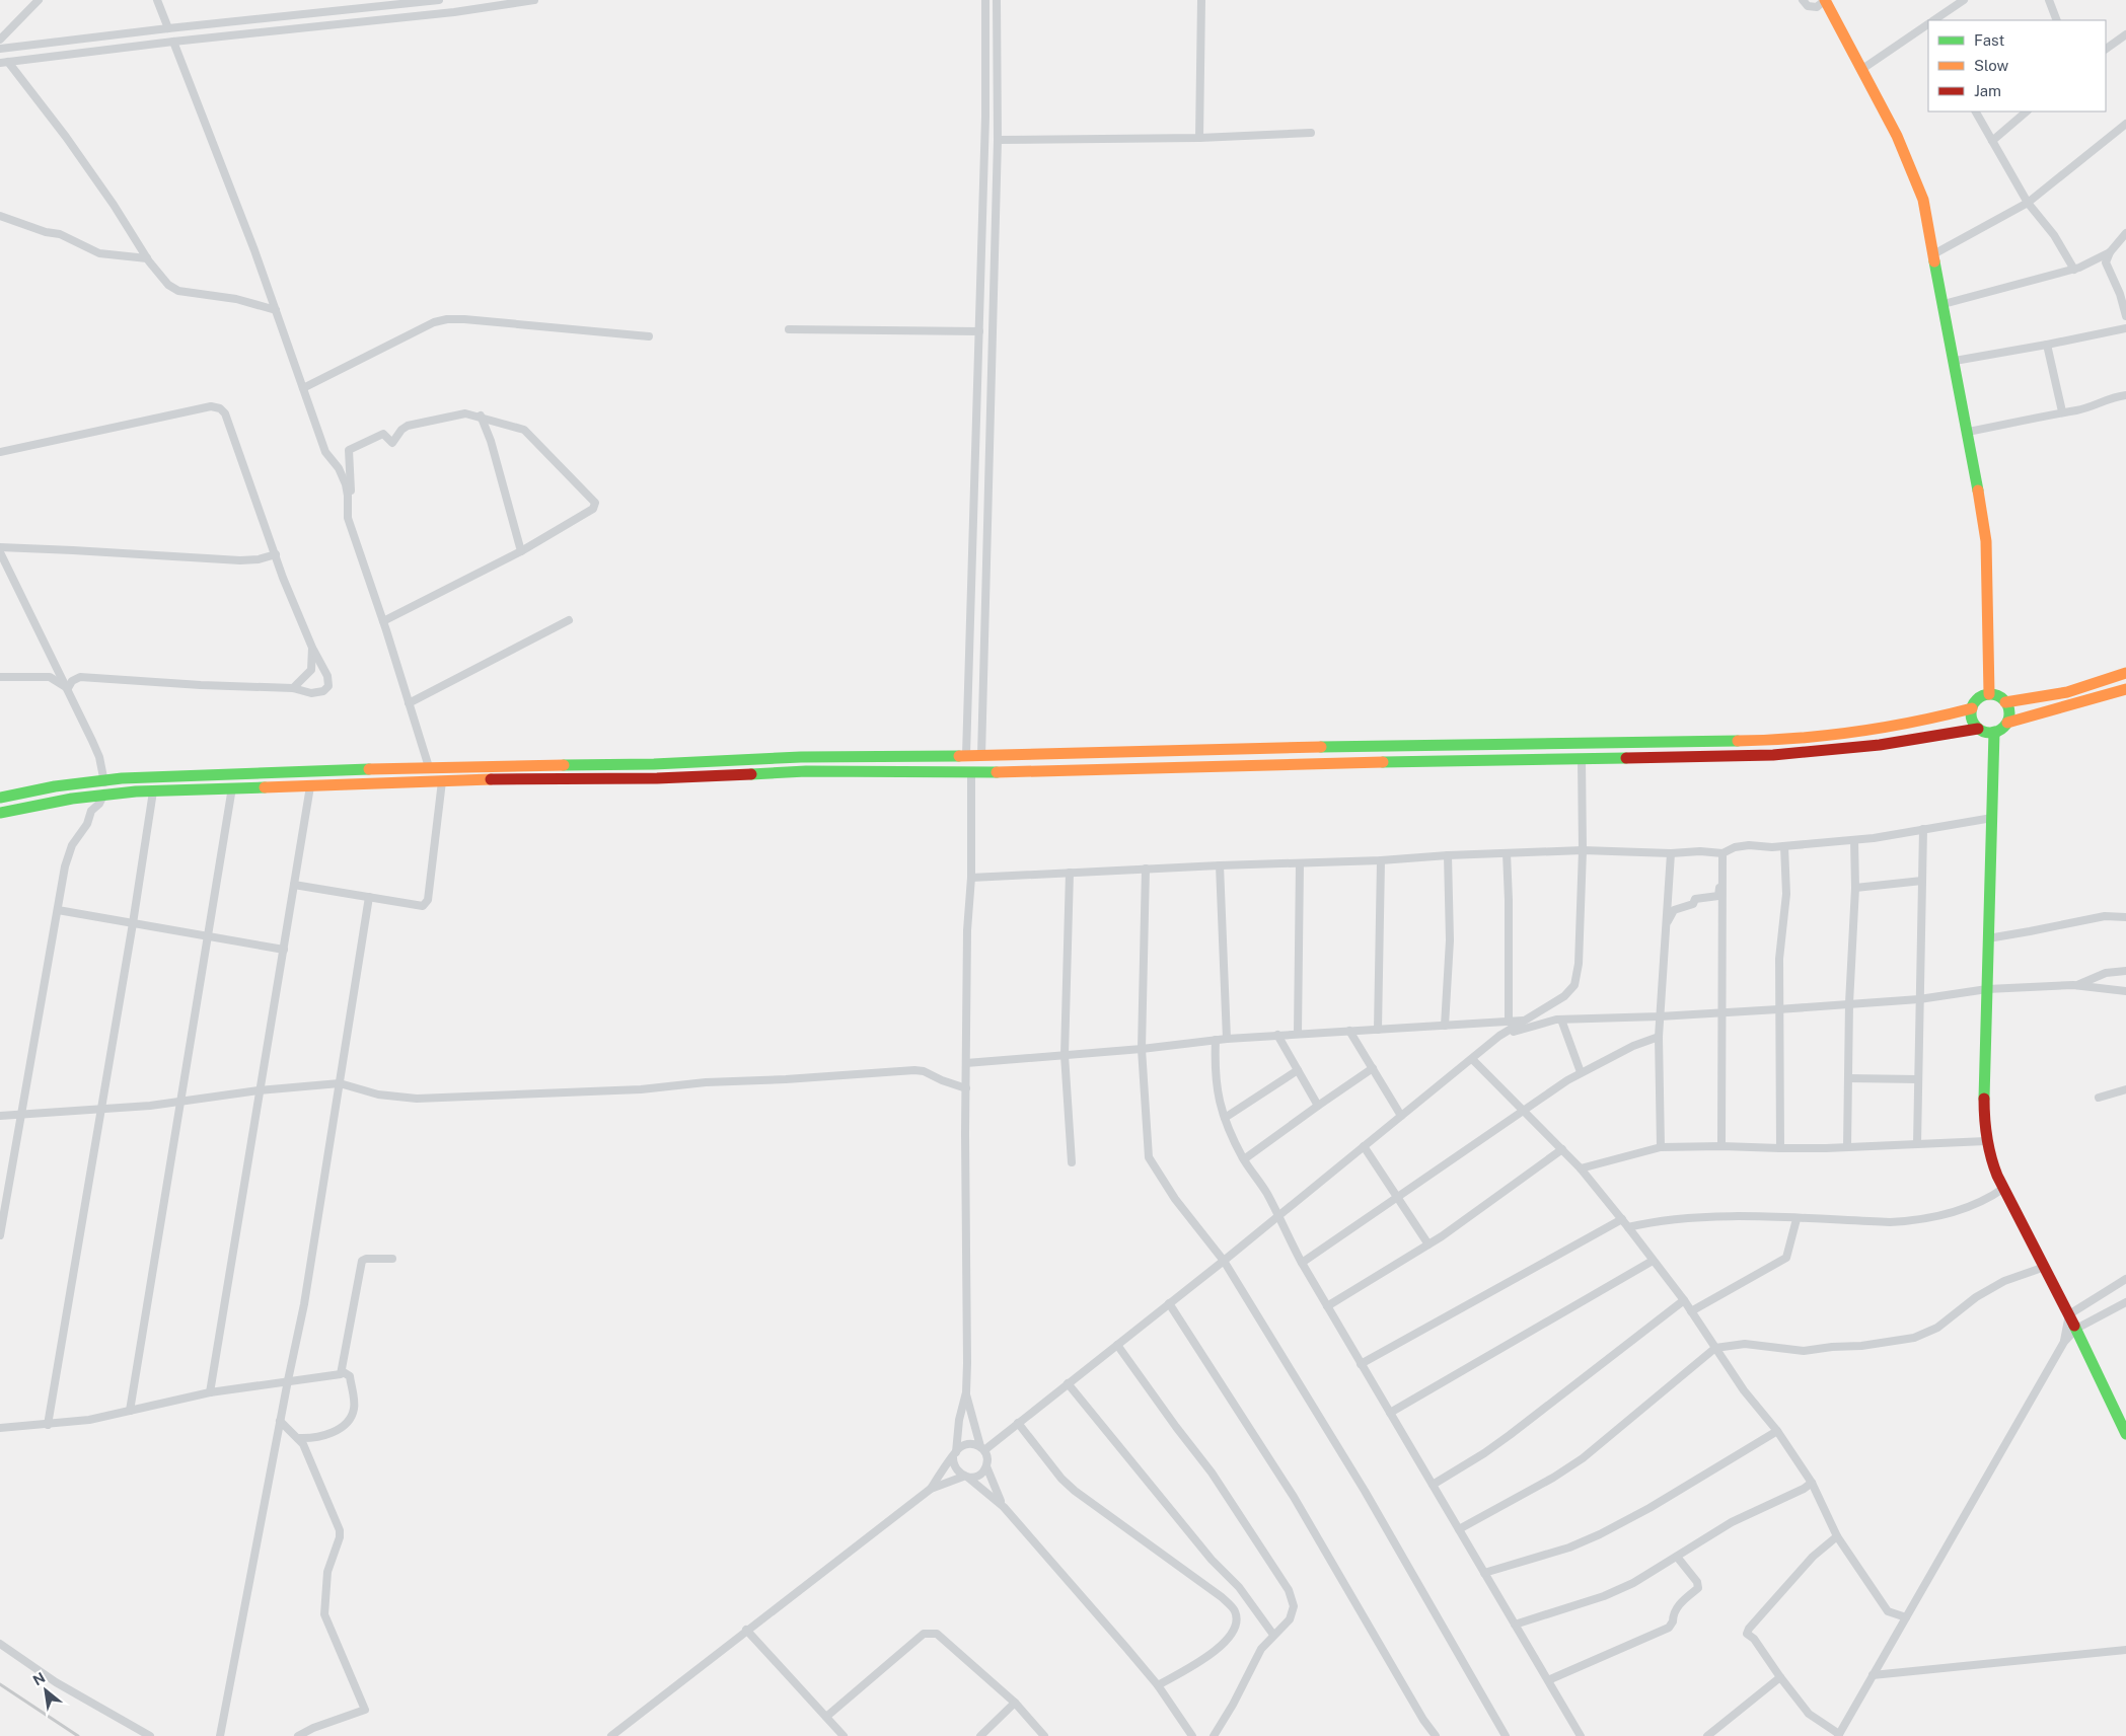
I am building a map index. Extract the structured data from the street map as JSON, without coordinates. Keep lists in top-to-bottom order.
{
  "legend": ["Fast", "Slow", "Jam"],
  "north": "top left"
}
